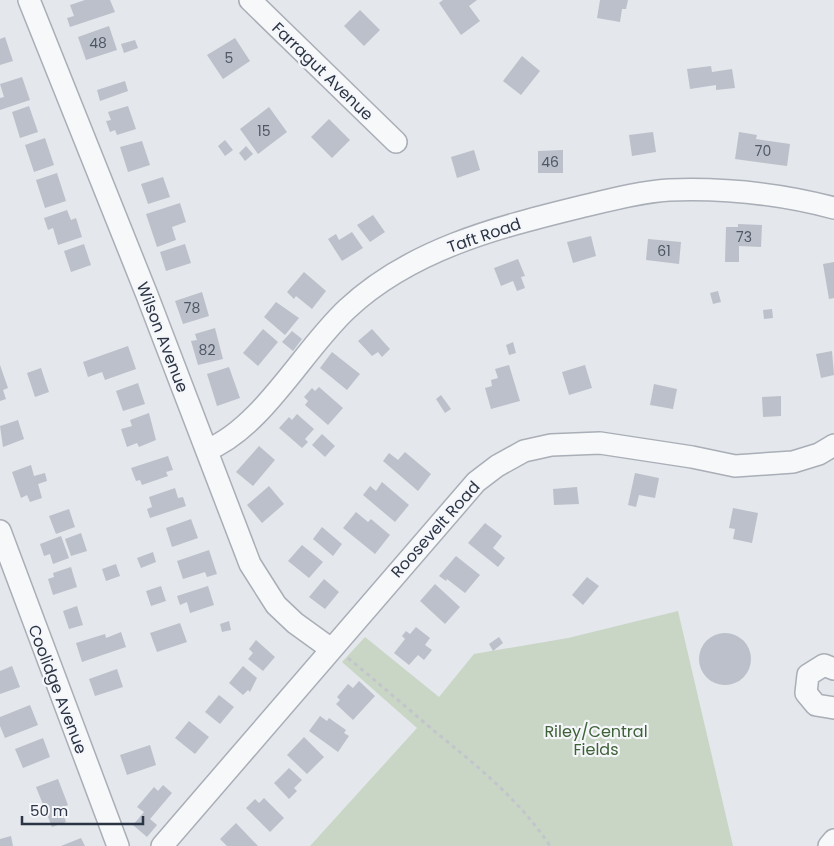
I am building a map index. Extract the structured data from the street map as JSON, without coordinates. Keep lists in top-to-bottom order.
{
  "streets": {
    "street": [
      "Farragut Avenue",
      "Taft Road",
      "Wilson Avenue",
      "Roosevelt Road",
      "Coolidge Avenue"
    ]
  },
  "crossings": [
    ["Taft Road", "Wilson Avenue"],
    ["Wilson Avenue", "Roosevelt Road"]
  ],
  "parks": ["Riley/Central Fields"],
  "house_numbers": [
    "48",
    "5",
    "15",
    "70",
    "46",
    "73",
    "61",
    "78",
    "82"
  ],
  "scale_bar": "50 m"
}
